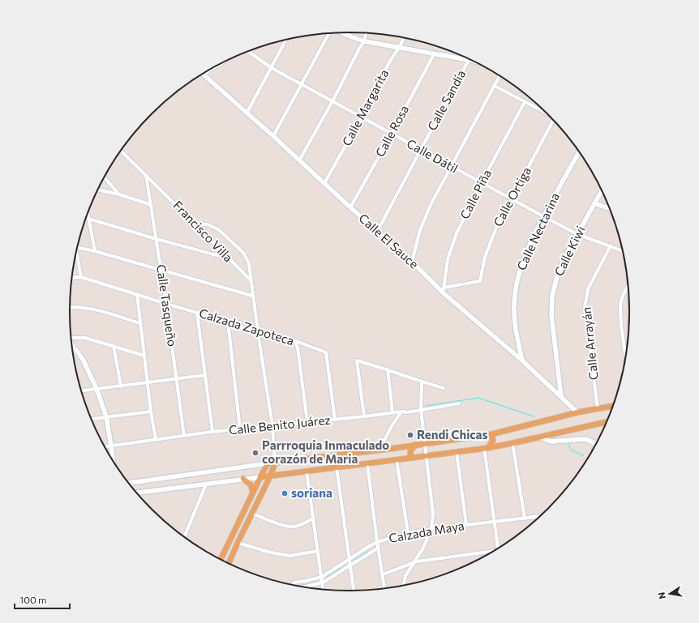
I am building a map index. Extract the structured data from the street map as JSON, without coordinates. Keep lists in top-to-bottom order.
{
  "streets": {
    "street": [
      "Calle Sandía",
      "Calle Margarita",
      "Calle Rosa",
      "Calle Dátil",
      "Calle Piña",
      "Calle Ortiga",
      "Francisco Villa",
      "Calle Nectarina",
      "Calle El Sauce",
      "Calle Kiwi",
      "Calle Tasqueño",
      "Calzada Zapoteca",
      "Calle Arrayán",
      "Calle Benito Juárez",
      "Calzada Maya"
    ]
  },
  "crossings": [
    ["Calle Sandía", "Calle Dátil"],
    ["Calle Sandía", "Calle El Sauce"],
    ["Calle Margarita", "Calle Dátil"],
    ["Calle Margarita", "Calle El Sauce"],
    ["Calle Rosa", "Calle Dátil"],
    ["Calle Rosa", "Calle El Sauce"],
    ["Calle Dátil", "Calle Piña"],
    ["Calle Dátil", "Calle Ortiga"],
    ["Calle Dátil", "Calle Nectarina"],
    ["Calle Dátil", "Calle Kiwi"],
    ["Calle Dátil", "Calle Arrayán"],
    ["Calle Piña", "Calle Ortiga"],
    ["Calle Piña", "Calle El Sauce"],
    ["Francisco Villa", "Calle Tasqueño"],
    ["Calle Nectarina", "Calle El Sauce"],
    ["Calle El Sauce", "Calle Kiwi"],
    ["Calle Tasqueño", "Calzada Zapoteca"],
    ["Calle Tasqueño", "Calle Benito Juárez"],
    ["Calzada Zapoteca", "Calle Benito Juárez"]
  ],
  "places": ["Rendi Chicas", "Parrroquia Inmaculado corazón de Maria", "soriana"],
  "scale_bar": "100 m",
  "north": "left"
}
